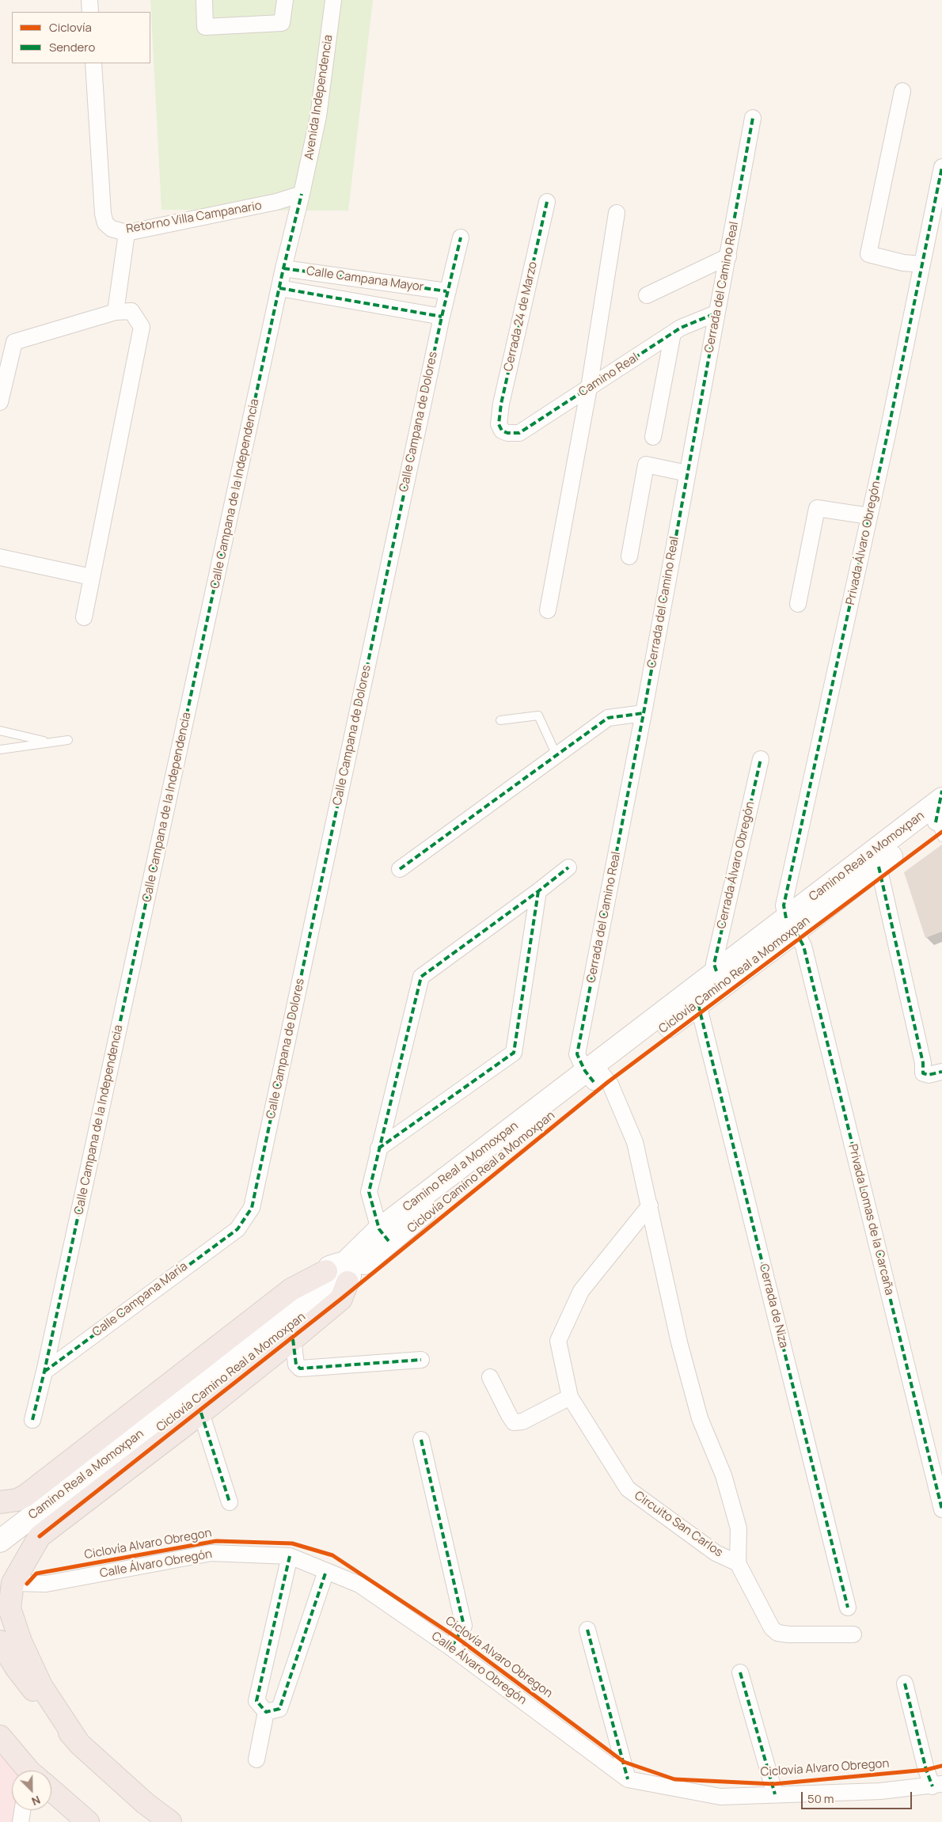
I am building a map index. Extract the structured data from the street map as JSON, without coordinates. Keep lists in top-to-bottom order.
{
  "streets": {
    "street": [
      "Avenida Independencia",
      "Retorno Villa Campanario",
      "Calle Campana Mayor",
      "Cerrada del Camino Real",
      "Cerrada 24 de Marzo",
      "Camino Real",
      "Calle Campana de Dolores",
      "Calle Campana de la Independencia",
      "Privada Álvaro Obregón",
      "Camino Real a Momoxpan",
      "Cerrada Álvaro Obregón",
      "Privada Lomas de la Carcaña",
      "Calle Campana María",
      "Cerrada de Niza",
      "Circuito San Carlos",
      "Calle Álvaro Obregón"
    ],
    "cycle path": ["Ciclovía Camino Real a Momoxpan", "Ciclovía Alvaro Obregon"]
  },
  "crossings": [
    ["Avenida Independencia", "Retorno Villa Campanario"],
    ["Avenida Independencia", "Calle Campana de la Independencia"],
    ["Retorno Villa Campanario", "Calle Campana de la Independencia"],
    ["Calle Campana Mayor", "Calle Campana de Dolores"],
    ["Calle Campana Mayor", "Calle Campana de la Independencia"],
    ["Cerrada del Camino Real", "Camino Real"],
    ["Cerrada del Camino Real", "Camino Real a Momoxpan"],
    ["Cerrada del Camino Real", "Circuito San Carlos"],
    ["Cerrada 24 de Marzo", "Camino Real"],
    ["Calle Campana de Dolores", "Calle Campana María"],
    ["Calle Campana de la Independencia", "Calle Campana María"],
    ["Privada Álvaro Obregón", "Camino Real a Momoxpan"],
    ["Privada Álvaro Obregón", "Privada Lomas de la Carcaña"],
    ["Camino Real a Momoxpan", "Cerrada Álvaro Obregón"],
    ["Camino Real a Momoxpan", "Privada Lomas de la Carcaña"],
    ["Camino Real a Momoxpan", "Cerrada de Niza"],
    ["Camino Real a Momoxpan", "Circuito San Carlos"]
  ],
  "legend": ["Ciclovía", "Sendero"],
  "scale_bar": "50 m",
  "north": "bottom right"
}
